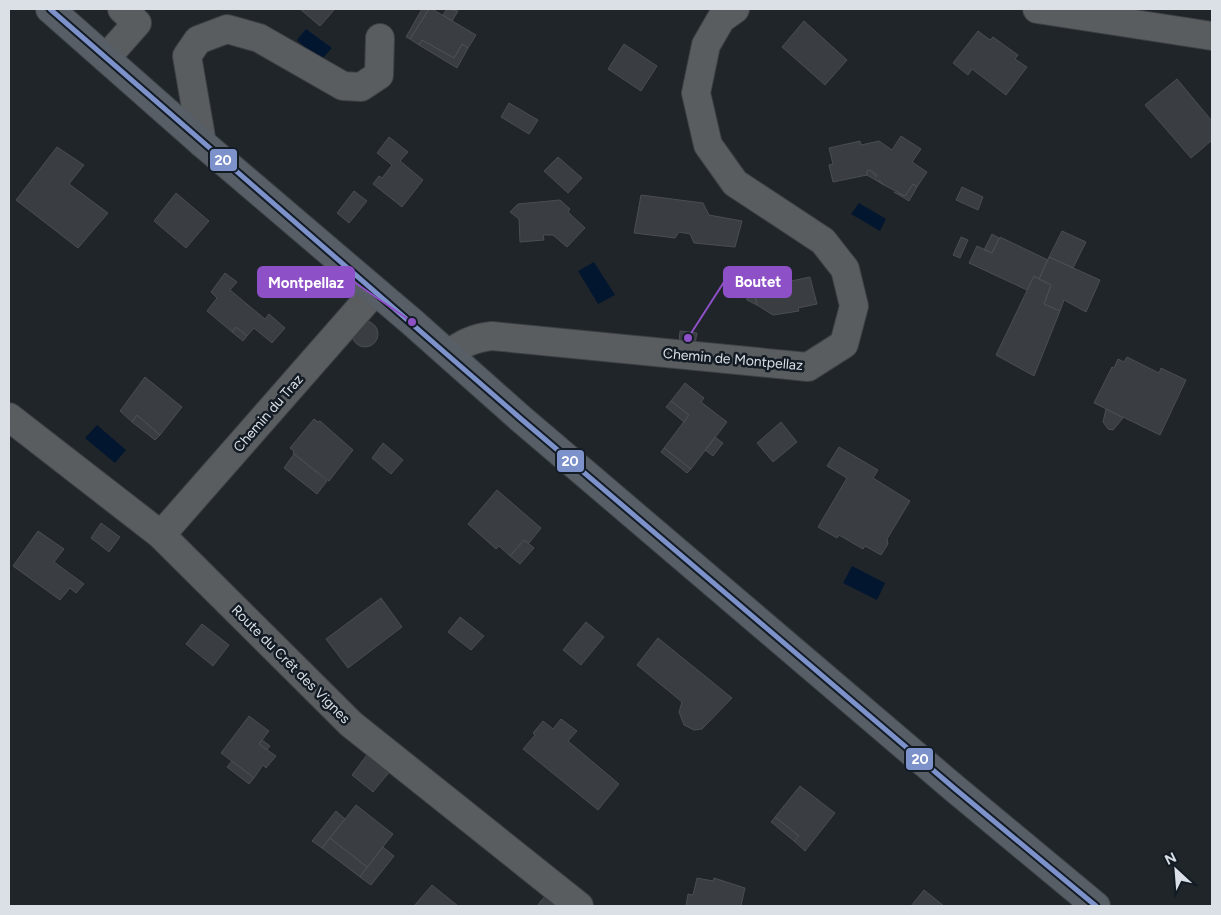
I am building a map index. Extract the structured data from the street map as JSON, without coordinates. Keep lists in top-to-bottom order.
{
  "streets": {
    "street": ["Chemin de Montpellaz", "Chemin du Traz", "Route du Crêt des Vignes"]
  },
  "crossings": [
    ["Chemin du Traz", "Route du Crêt des Vignes"]
  ],
  "places": ["Montpellaz", "Boutet"],
  "lines": ["transit line 20"],
  "north": "top left"
}
